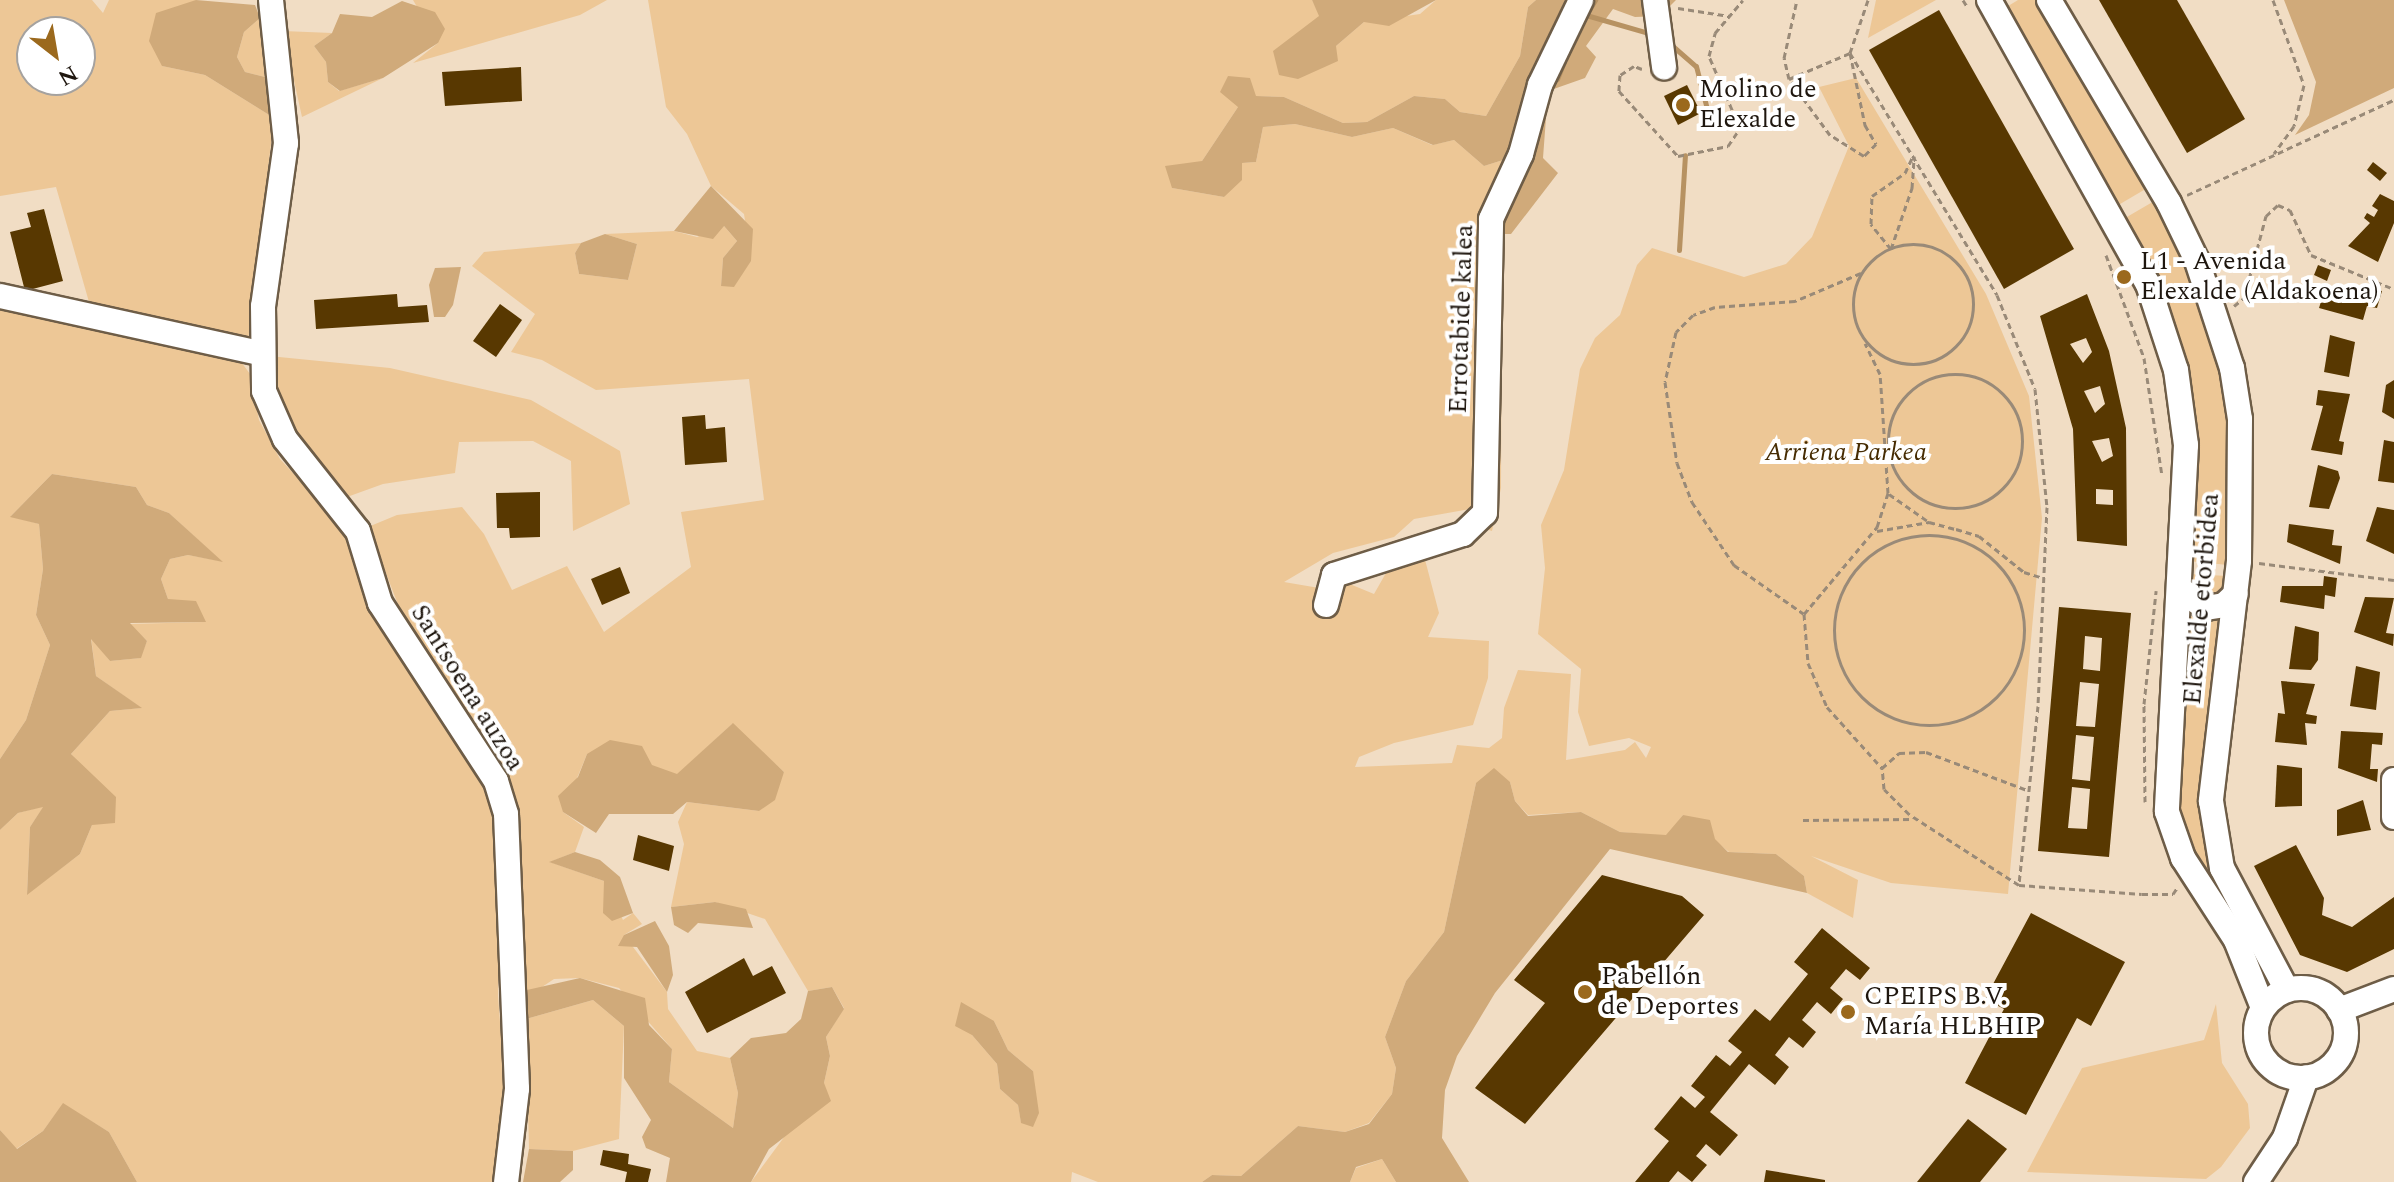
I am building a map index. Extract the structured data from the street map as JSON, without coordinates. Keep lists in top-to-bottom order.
{
  "streets": {
    "street": ["Errotabide kalea", "Elexalde etorbidea", "Santsoena auzoa"]
  },
  "parks": ["Arriena Parkea"],
  "places": [
    "Molino de Elexalde",
    "L1 - Avenida Elexalde (Aldakoena)",
    "Pabellón de Deportes",
    "CPEIPS B.V. María HLBHIP"
  ],
  "north": "bottom right"
}
